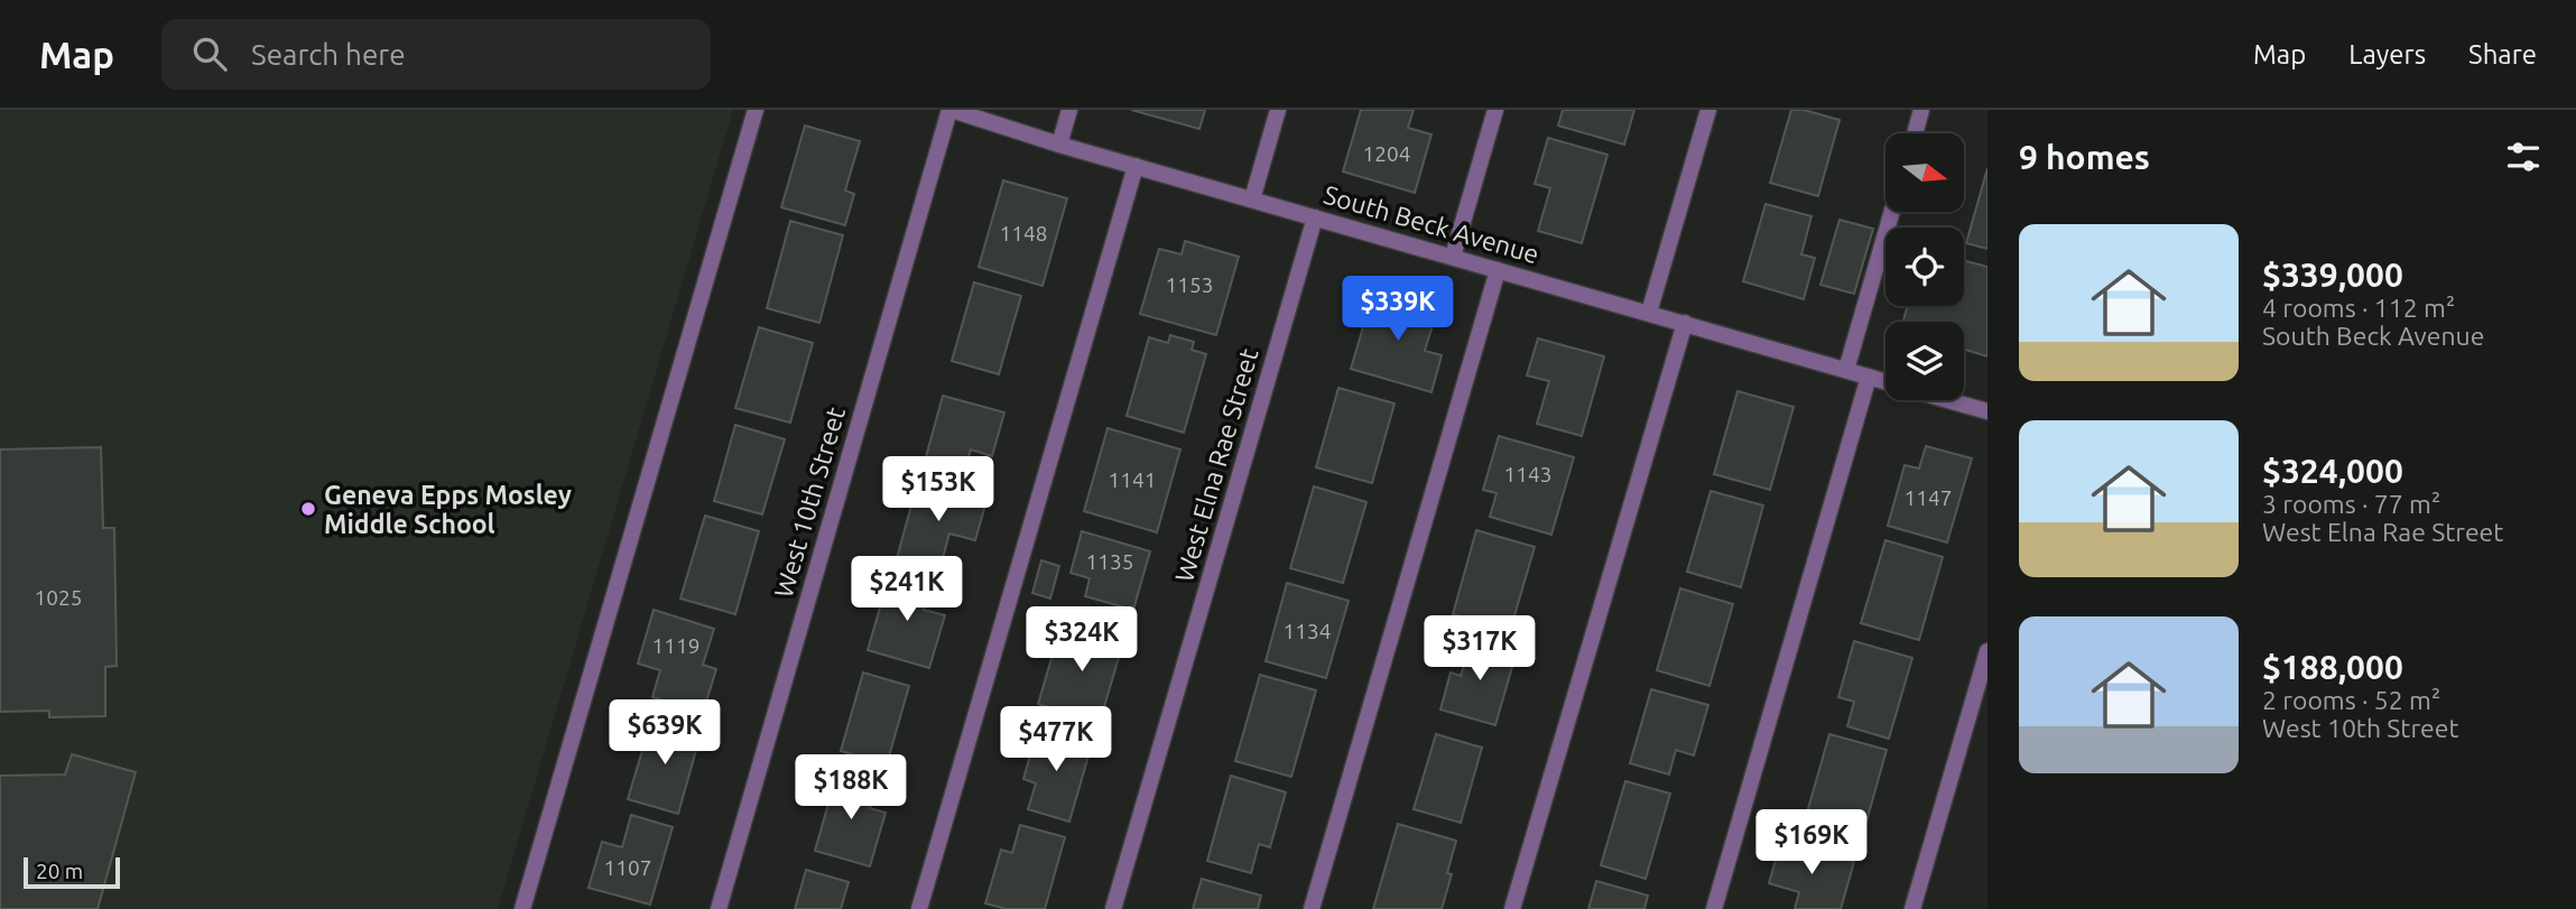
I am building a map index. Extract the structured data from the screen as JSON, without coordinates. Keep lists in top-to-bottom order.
{
  "streets": {
    "street": ["South Beck Avenue", "West Elna Rae Street", "West 10th Street"]
  },
  "crossings": [
    ["South Beck Avenue", "West Elna Rae Street"],
    ["South Beck Avenue", "West 10th Street"]
  ],
  "places": ["Geneva Epps Mosley Middle School"],
  "house_numbers": [
    "1204",
    "1148",
    "1153",
    "1143",
    "1141",
    "1147",
    "1135",
    "1025",
    "1134",
    "1119",
    "1107"
  ],
  "scale_bar": "20 m",
  "north": "right",
  "page": {
    "header": "Map",
    "search": "Search here",
    "nav": ["Map", "Layers", "Share"],
    "heading": "9 homes",
    "list": [
      {
        "name": "$339,000",
        "note": "4 rooms · 112 m² · South Beck Avenue"
      },
      {
        "name": "$324,000",
        "note": "3 rooms · 77 m² · West Elna Rae Street"
      },
      {
        "name": "$188,000",
        "note": "2 rooms · 52 m² · West 10th Street"
      }
    ],
    "price": [
      "$339K",
      "$153K",
      "$241K",
      "$324K",
      "$317K",
      "$639K",
      "$477K",
      "$188K",
      "$169K"
    ],
    "scale": "20 m"
  }
}
